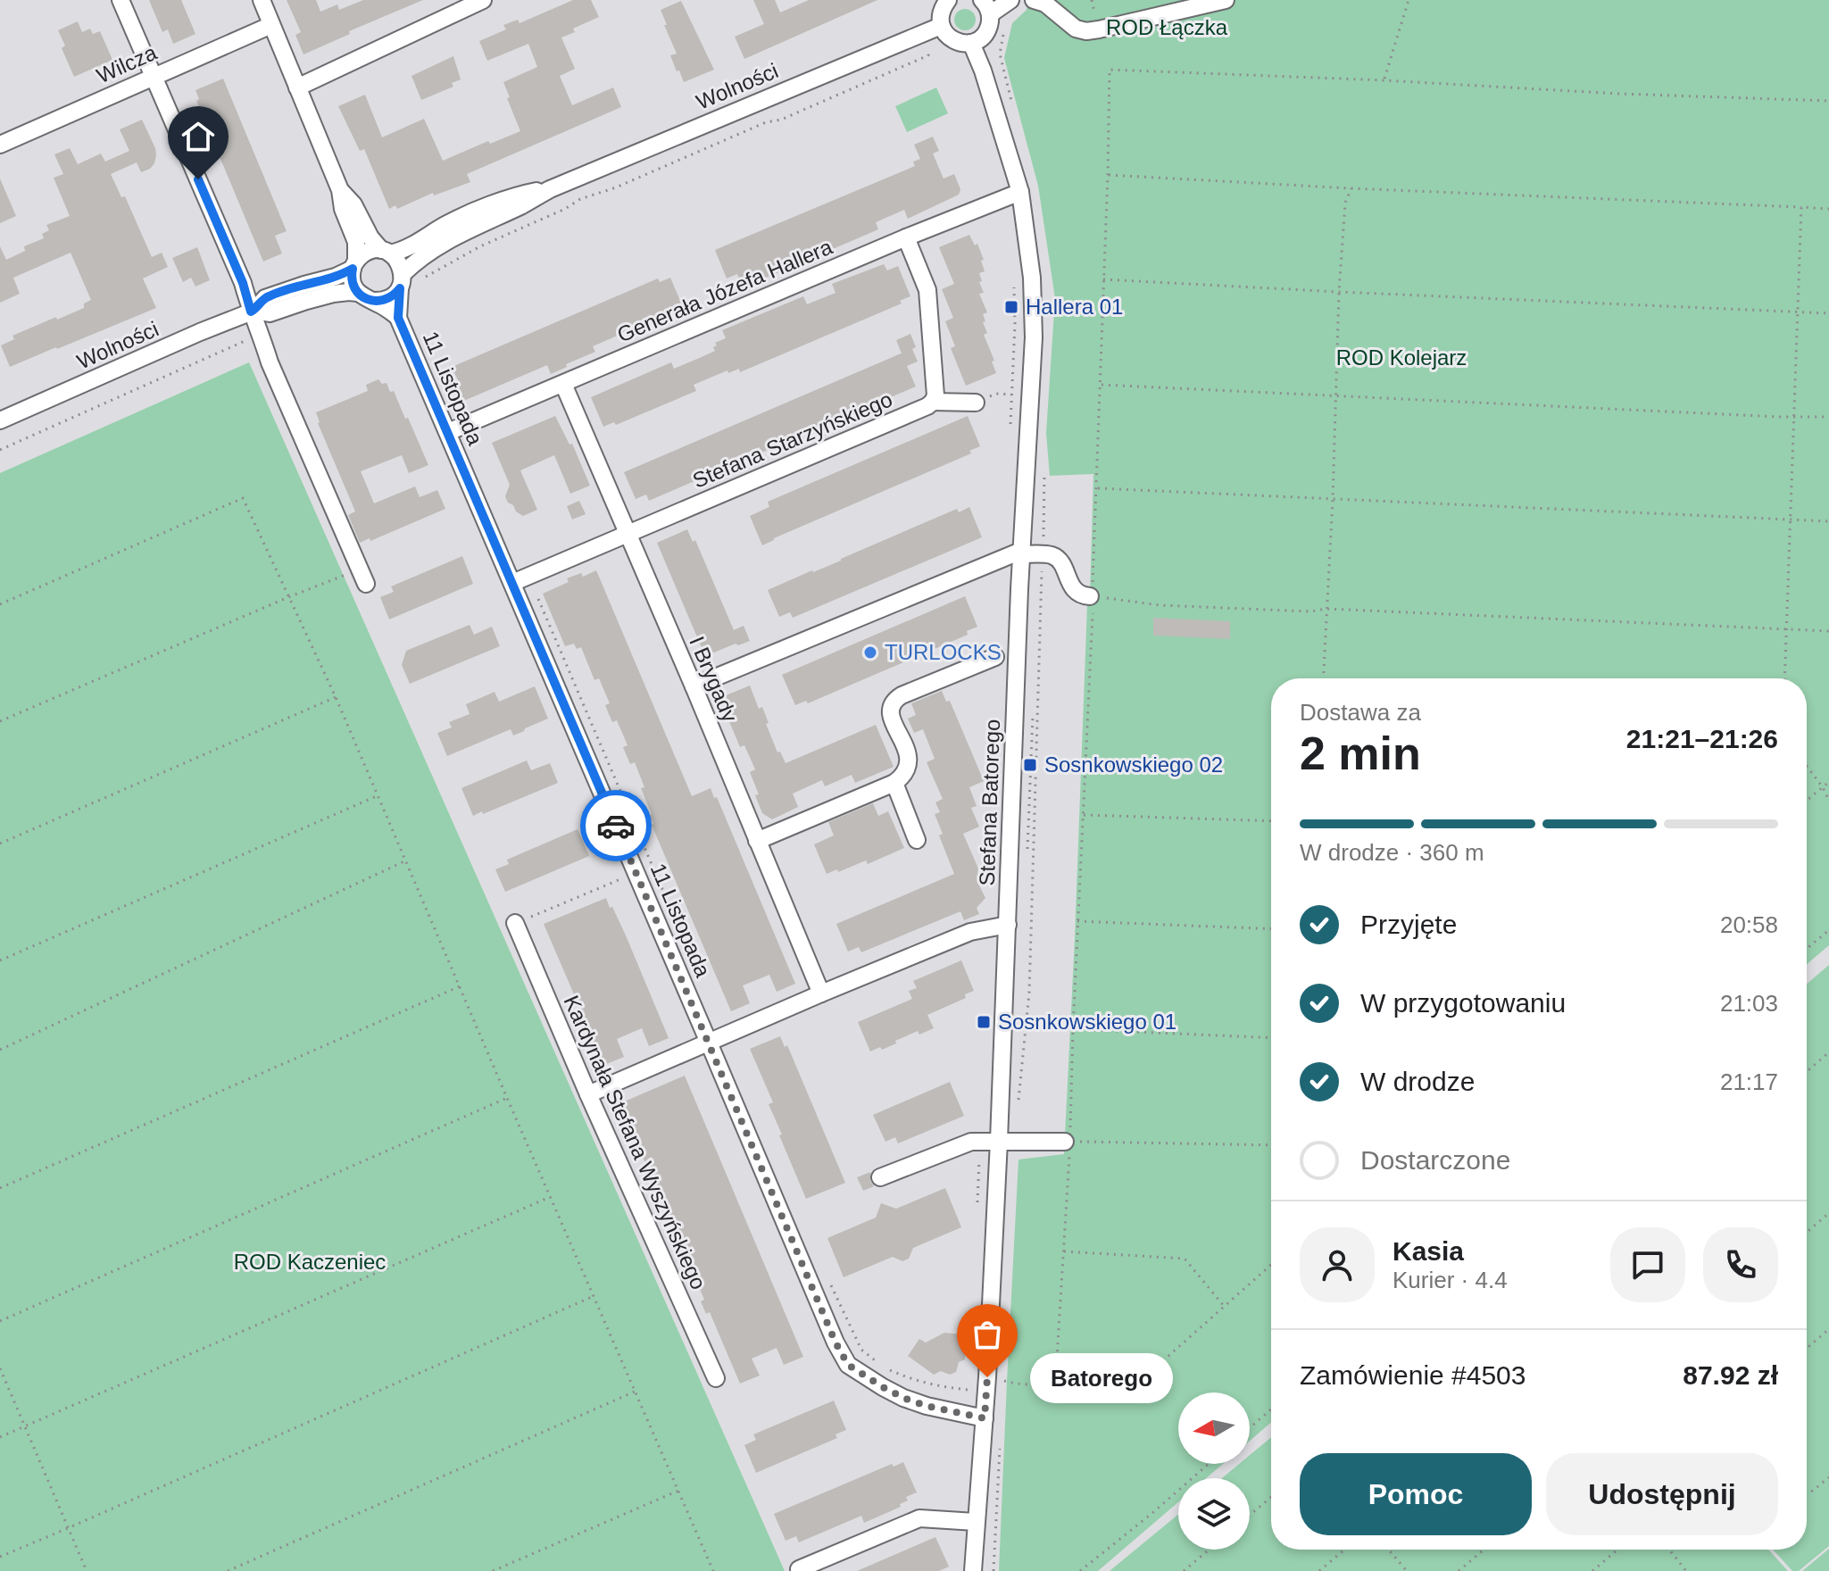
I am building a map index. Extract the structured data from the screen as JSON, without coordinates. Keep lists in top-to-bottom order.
{
  "streets": {
    "street": [
      "Wilcza",
      "Wolności",
      "Generała Józefa Hallera",
      "11 Listopada",
      "Stefana Starzyńskiego",
      "I Brygady",
      "Stefana Batorego",
      "Kardynała Stefana Wyszyńskiego"
    ]
  },
  "crossings": [
    ["Wolności", "11 Listopada"],
    ["Generała Józefa Hallera", "11 Listopada"],
    ["Generała Józefa Hallera", "I Brygady"],
    ["Generała Józefa Hallera", "Stefana Batorego"],
    ["11 Listopada", "Stefana Starzyńskiego"],
    ["11 Listopada", "Stefana Batorego"],
    ["Stefana Starzyńskiego", "I Brygady"]
  ],
  "parks": ["ROD Łączka", "ROD Kolejarz", "ROD Kaczeniec"],
  "places": {
    "transit": ["Hallera 01", "Sosnkowskiego 02", "Sosnkowskiego 01"],
    "other": ["TURLOCKS", "Batorego"]
  },
  "north": "left",
  "page": {
    "heading": ["2 min", "Dostawa za", "21:21–21:26"],
    "panel": [
      "Kasia",
      "Kurier · 4.4",
      "Zamówienie #4503",
      "87.92 zł"
    ],
    "bar": "W drodze · 360 m",
    "list": [
      ["Przyjęte", "20:58"],
      ["W przygotowaniu", "21:03"],
      ["W drodze", "21:17"],
      "Dostarczone"
    ],
    "bubble": "Batorego",
    "buttons": ["Pomoc", "Udostępnij"]
  }
}
